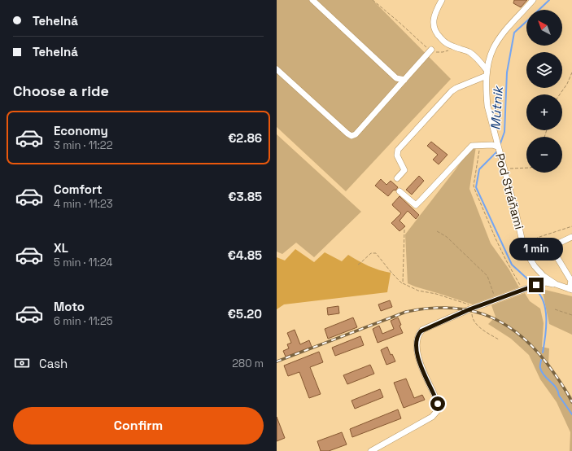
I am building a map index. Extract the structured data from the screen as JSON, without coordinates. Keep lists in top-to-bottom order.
{
  "streets": {
    "street": ["Pod Stráňami"]
  },
  "water": ["Mútnik"],
  "north": "top left",
  "page": {
    "banner": ["Tehelná", "Tehelná"],
    "map_buttons": ["+", "−"],
    "heading": "Choose a ride",
    "list": [
      {
        "name": "Economy",
        "note": "3 min · 11:22",
        "value": "€2.86"
      },
      {
        "name": "Comfort",
        "note": "4 min · 11:23",
        "value": "€3.85"
      },
      {
        "name": "XL",
        "note": "5 min · 11:24",
        "value": "€4.85"
      },
      {
        "name": "Moto",
        "note": "6 min · 11:25",
        "value": "€5.20"
      }
    ],
    "bubble": "1 min",
    "pay": ["Cash", "280 m"],
    "buttons": "Confirm"
  }
}
